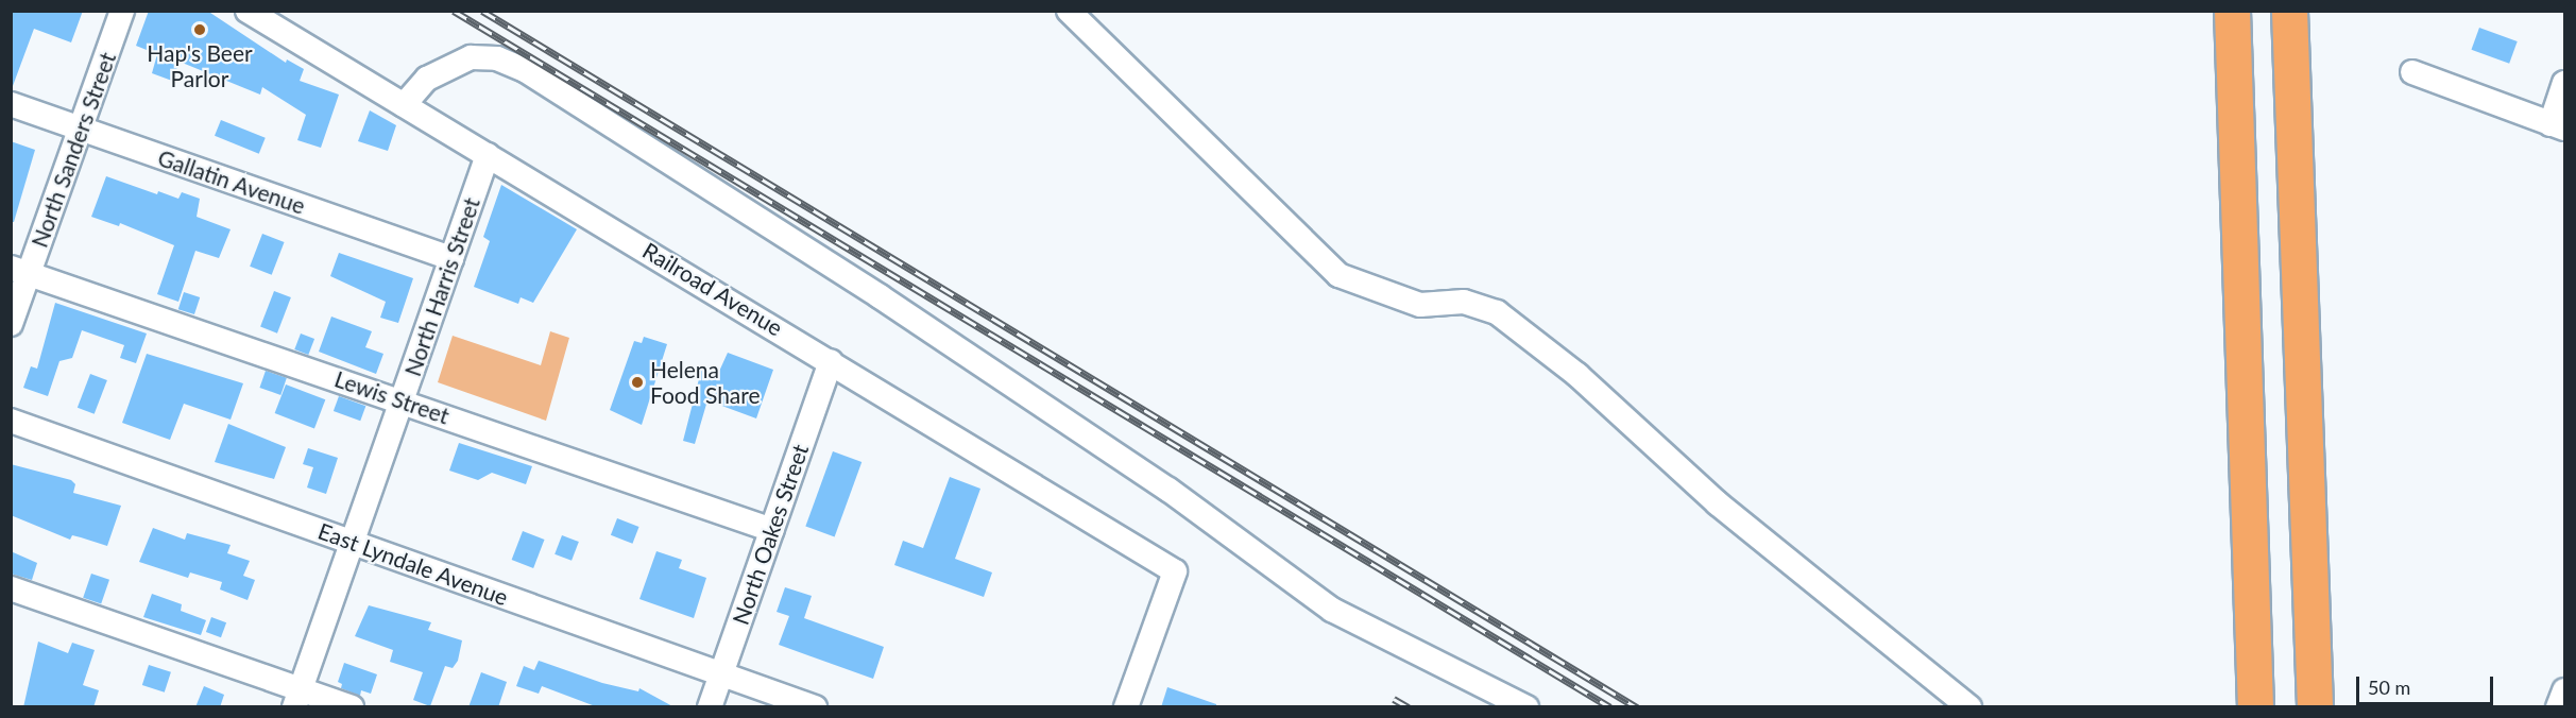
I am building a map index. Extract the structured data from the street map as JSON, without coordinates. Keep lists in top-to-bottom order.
{
  "streets": {
    "street": [
      "North Sanders Street",
      "Gallatin Avenue",
      "North Harris Street",
      "Railroad Avenue",
      "Lewis Street",
      "North Oakes Street",
      "East Lyndale Avenue"
    ]
  },
  "crossings": [
    ["North Sanders Street", "Gallatin Avenue"],
    ["North Sanders Street", "Lewis Street"],
    ["Gallatin Avenue", "North Harris Street"],
    ["North Harris Street", "Railroad Avenue"],
    ["North Harris Street", "Lewis Street"],
    ["North Harris Street", "East Lyndale Avenue"],
    ["Railroad Avenue", "North Oakes Street"],
    ["Lewis Street", "North Oakes Street"],
    ["North Oakes Street", "East Lyndale Avenue"]
  ],
  "places": ["Hap's Beer Parlor", "Helena Food Share"],
  "scale_bar": "50 m"
}
